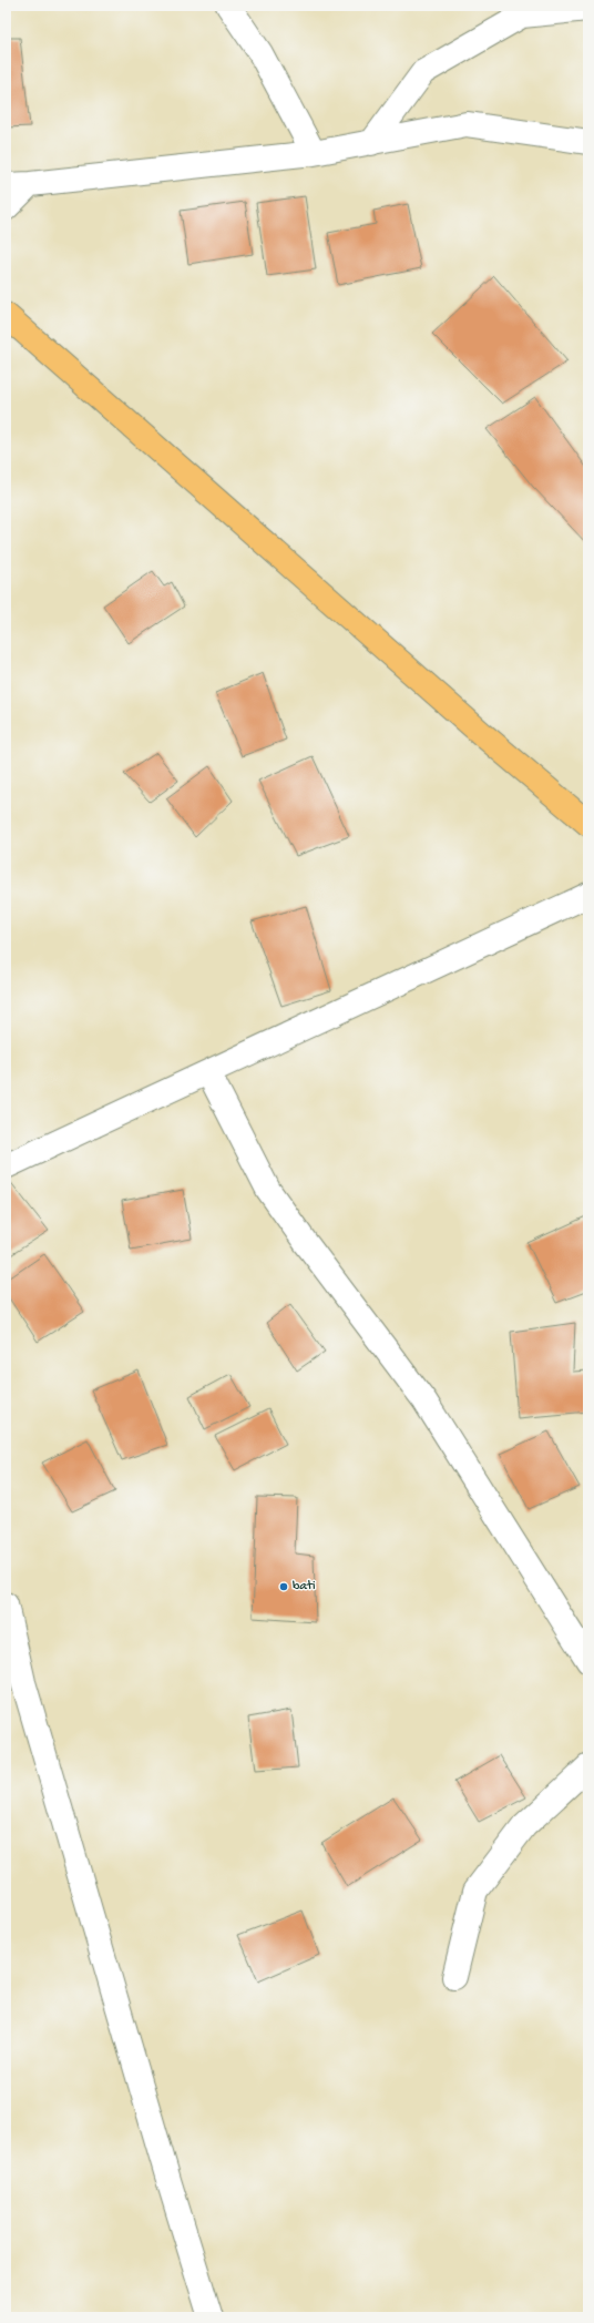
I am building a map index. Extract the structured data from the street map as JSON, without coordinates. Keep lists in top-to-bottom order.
{
  "places": ["bati"]
}
